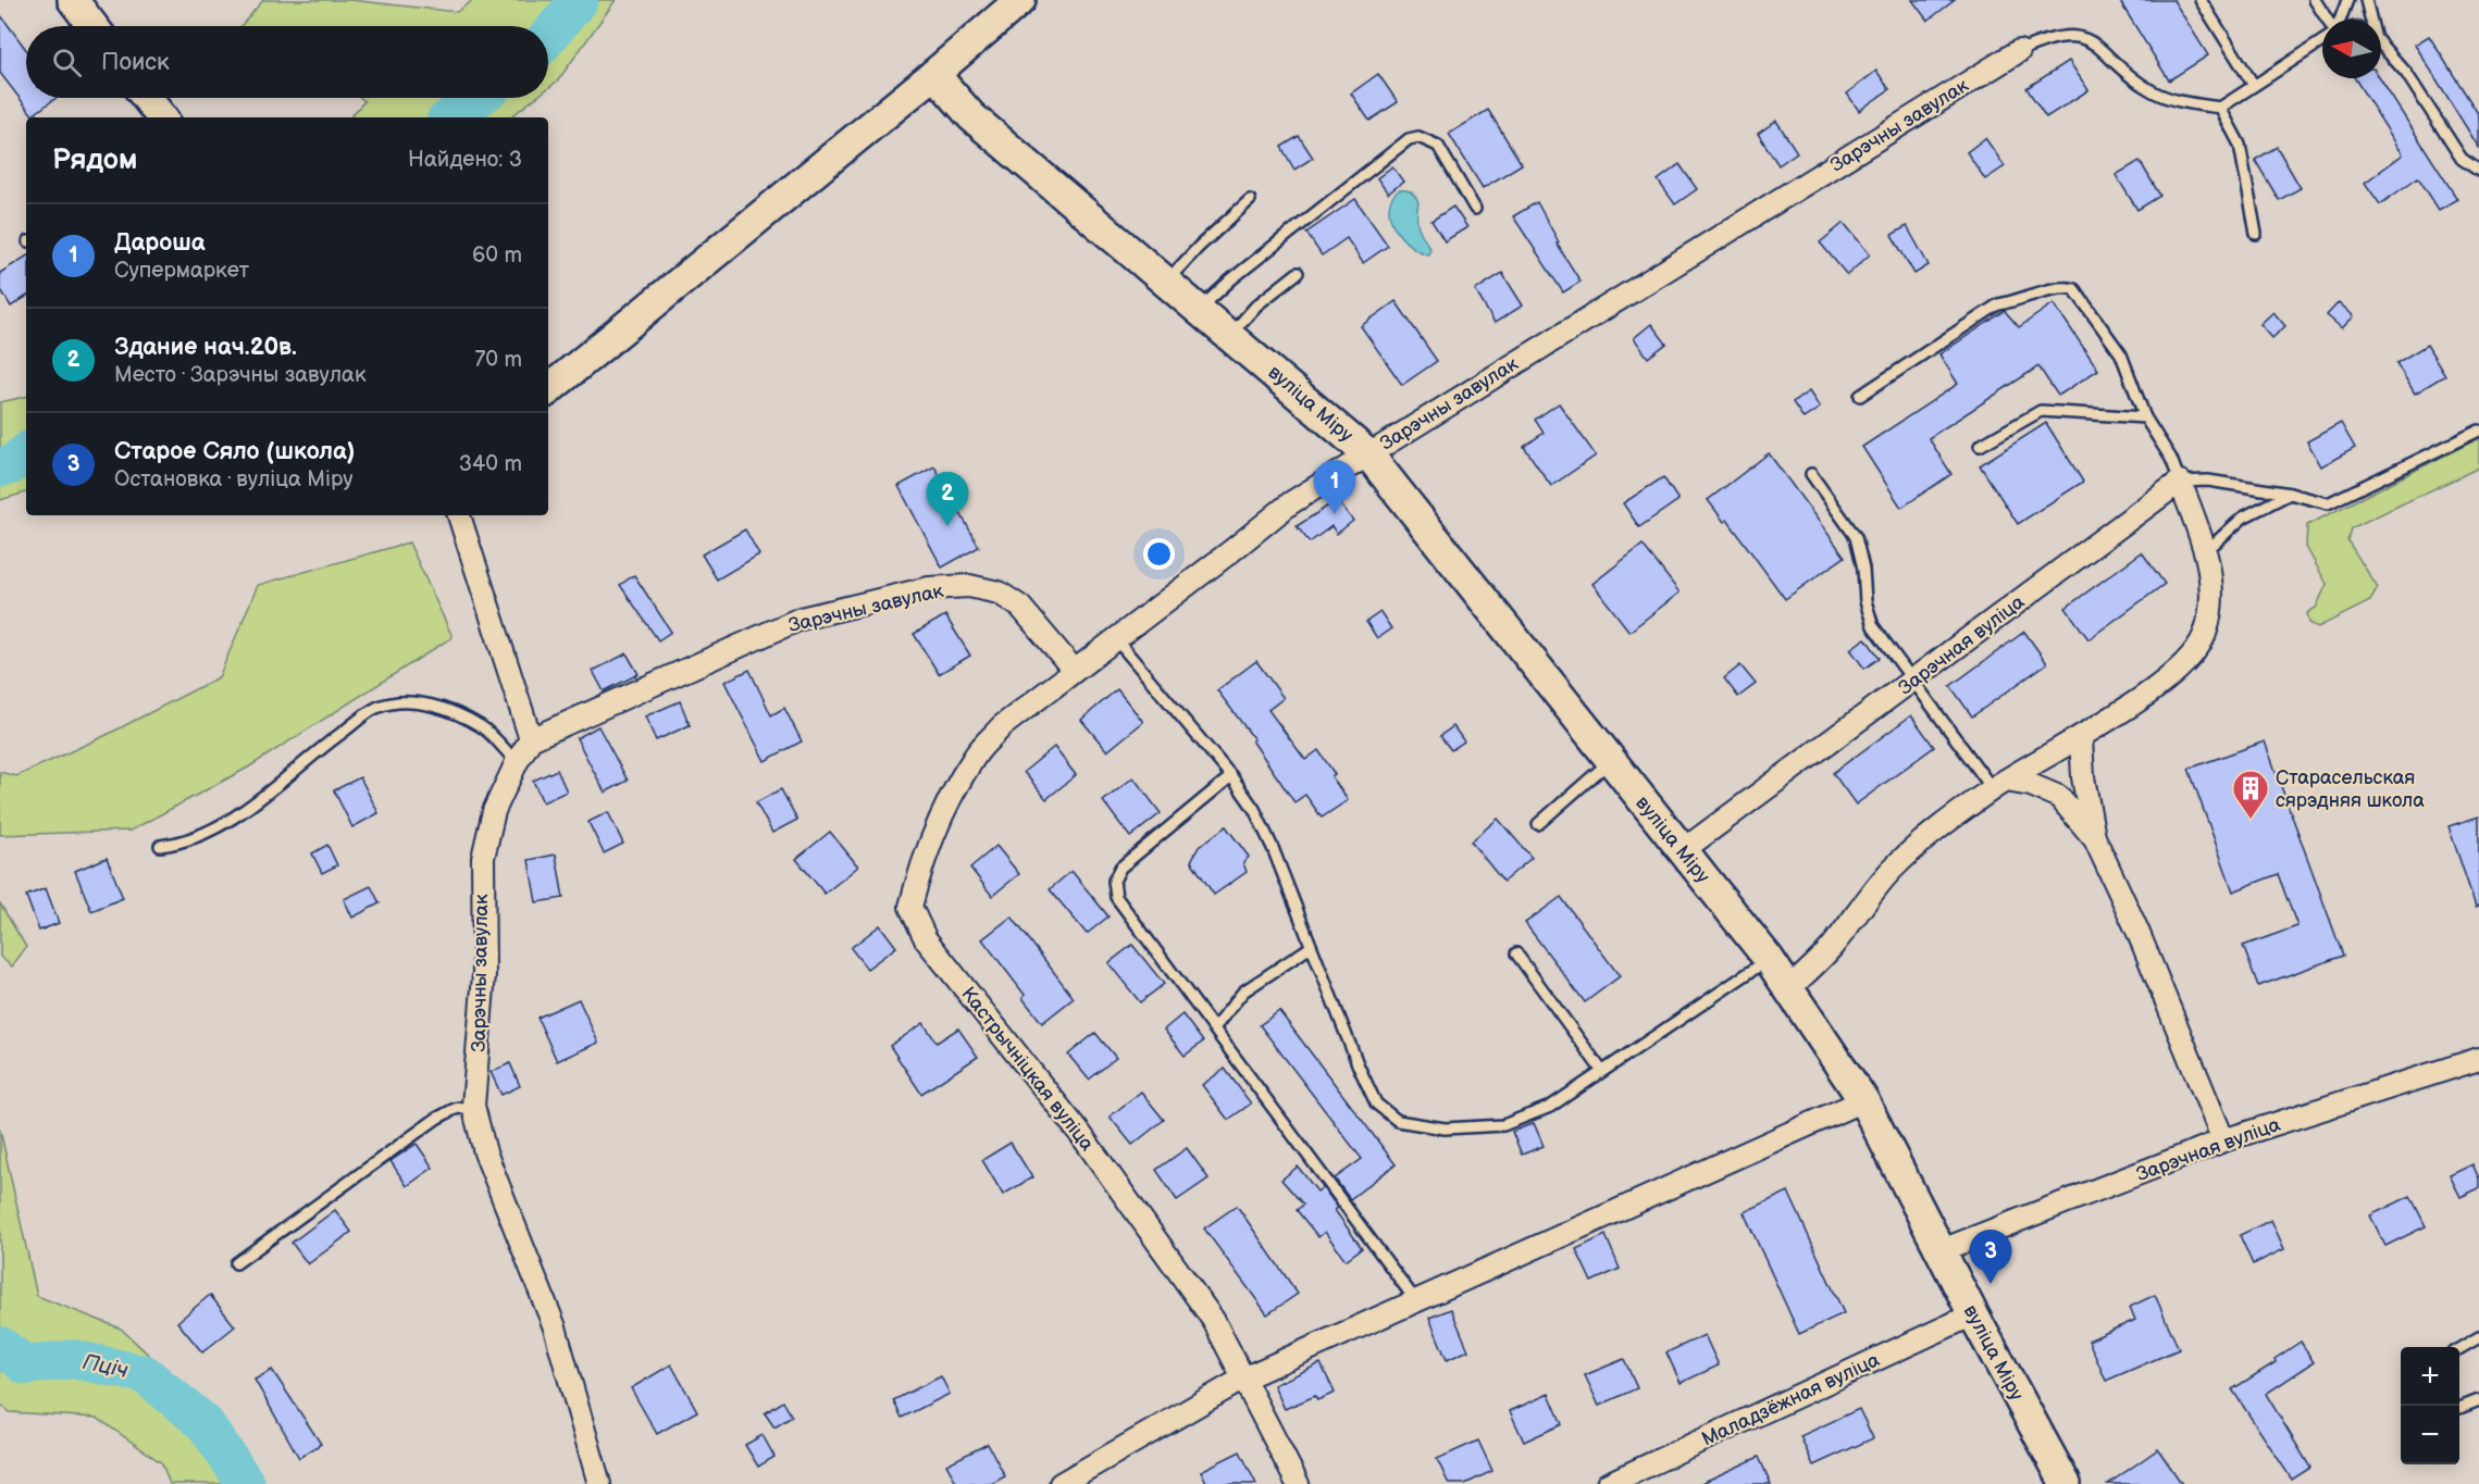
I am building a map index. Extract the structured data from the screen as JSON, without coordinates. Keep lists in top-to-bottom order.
{
  "streets": {
    "street": [
      "Зарэчны завулак",
      "вуліца Міру",
      "Зарэчная вуліца",
      "Кастрычніцкая вуліца",
      "Маладзёжная вуліца"
    ]
  },
  "crossings": [
    ["Зарэчны завулак", "вуліца Міру"],
    ["Зарэчны завулак", "Кастрычніцкая вуліца"],
    ["вуліца Міру", "Зарэчная вуліца"],
    ["вуліца Міру", "Маладзёжная вуліца"]
  ],
  "water": ["Пціч"],
  "places": {
    "building": ["Старасельская сярэдняя школа"]
  },
  "north": "left",
  "page": {
    "search": "Поиск",
    "heading": ["Рядом", "Найдено: 3"],
    "list": [
      {
        "mark": "1",
        "name": "Дароша",
        "note": "Супермаркет",
        "value": "60 m"
      },
      {
        "mark": "2",
        "name": "Здание нач.20в.",
        "note": "Место · Зарэчны завулак",
        "value": "70 m"
      },
      {
        "mark": "3",
        "name": "Старое Сяло (школа)",
        "note": "Остановка · вуліца Міру",
        "value": "340 m"
      }
    ],
    "pins": ["1", "2", "3"],
    "map_buttons": ["+", "−"]
  }
}
